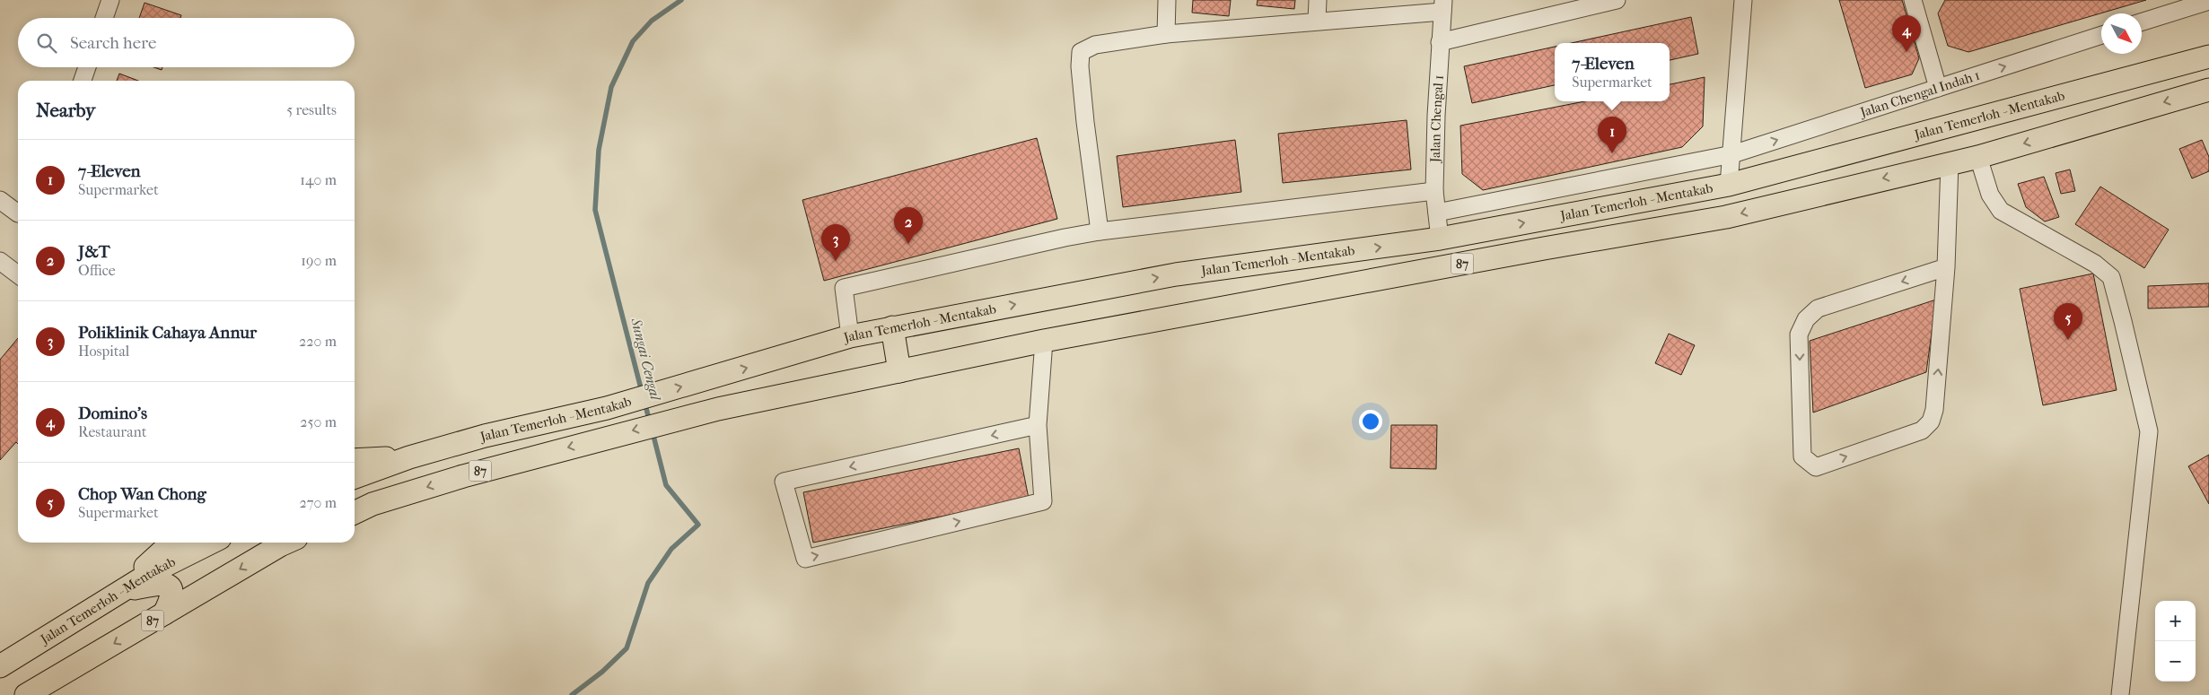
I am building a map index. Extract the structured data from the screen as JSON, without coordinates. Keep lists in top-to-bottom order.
{
  "streets": {
    "main road": ["Jalan Temerloh - Mentakab", "87"],
    "street": ["Jalan Chengal Indah 1", "Jalan Chengal 1"]
  },
  "crossings": [
    ["Jalan Chengal Indah 1", "Jalan Chengal 1"],
    ["Jalan Temerloh - Mentakab", "Jalan Chengal 1"]
  ],
  "one_way": ["Jalan Chengal Indah 1"],
  "water": ["Sungai Cengal"],
  "north": "bottom right",
  "page": {
    "pins": [
      "4",
      "1",
      "2",
      "3",
      "5"
    ],
    "search": "Search here",
    "popup": ["7-Eleven", "Supermarket"],
    "heading": ["Nearby", "5 results"],
    "list": [
      {
        "mark": "1",
        "name": "7-Eleven",
        "note": "Supermarket",
        "value": "140 m"
      },
      {
        "mark": "2",
        "name": "J&T",
        "note": "Office",
        "value": "190 m"
      },
      {
        "mark": "3",
        "name": "Poliklinik Cahaya Annur",
        "note": "Hospital",
        "value": "220 m"
      },
      {
        "mark": "4",
        "name": "Domino's",
        "note": "Restaurant",
        "value": "250 m"
      },
      {
        "mark": "5",
        "name": "Chop Wan Chong",
        "note": "Supermarket",
        "value": "270 m"
      }
    ],
    "map_buttons": ["+", "−"]
  }
}
